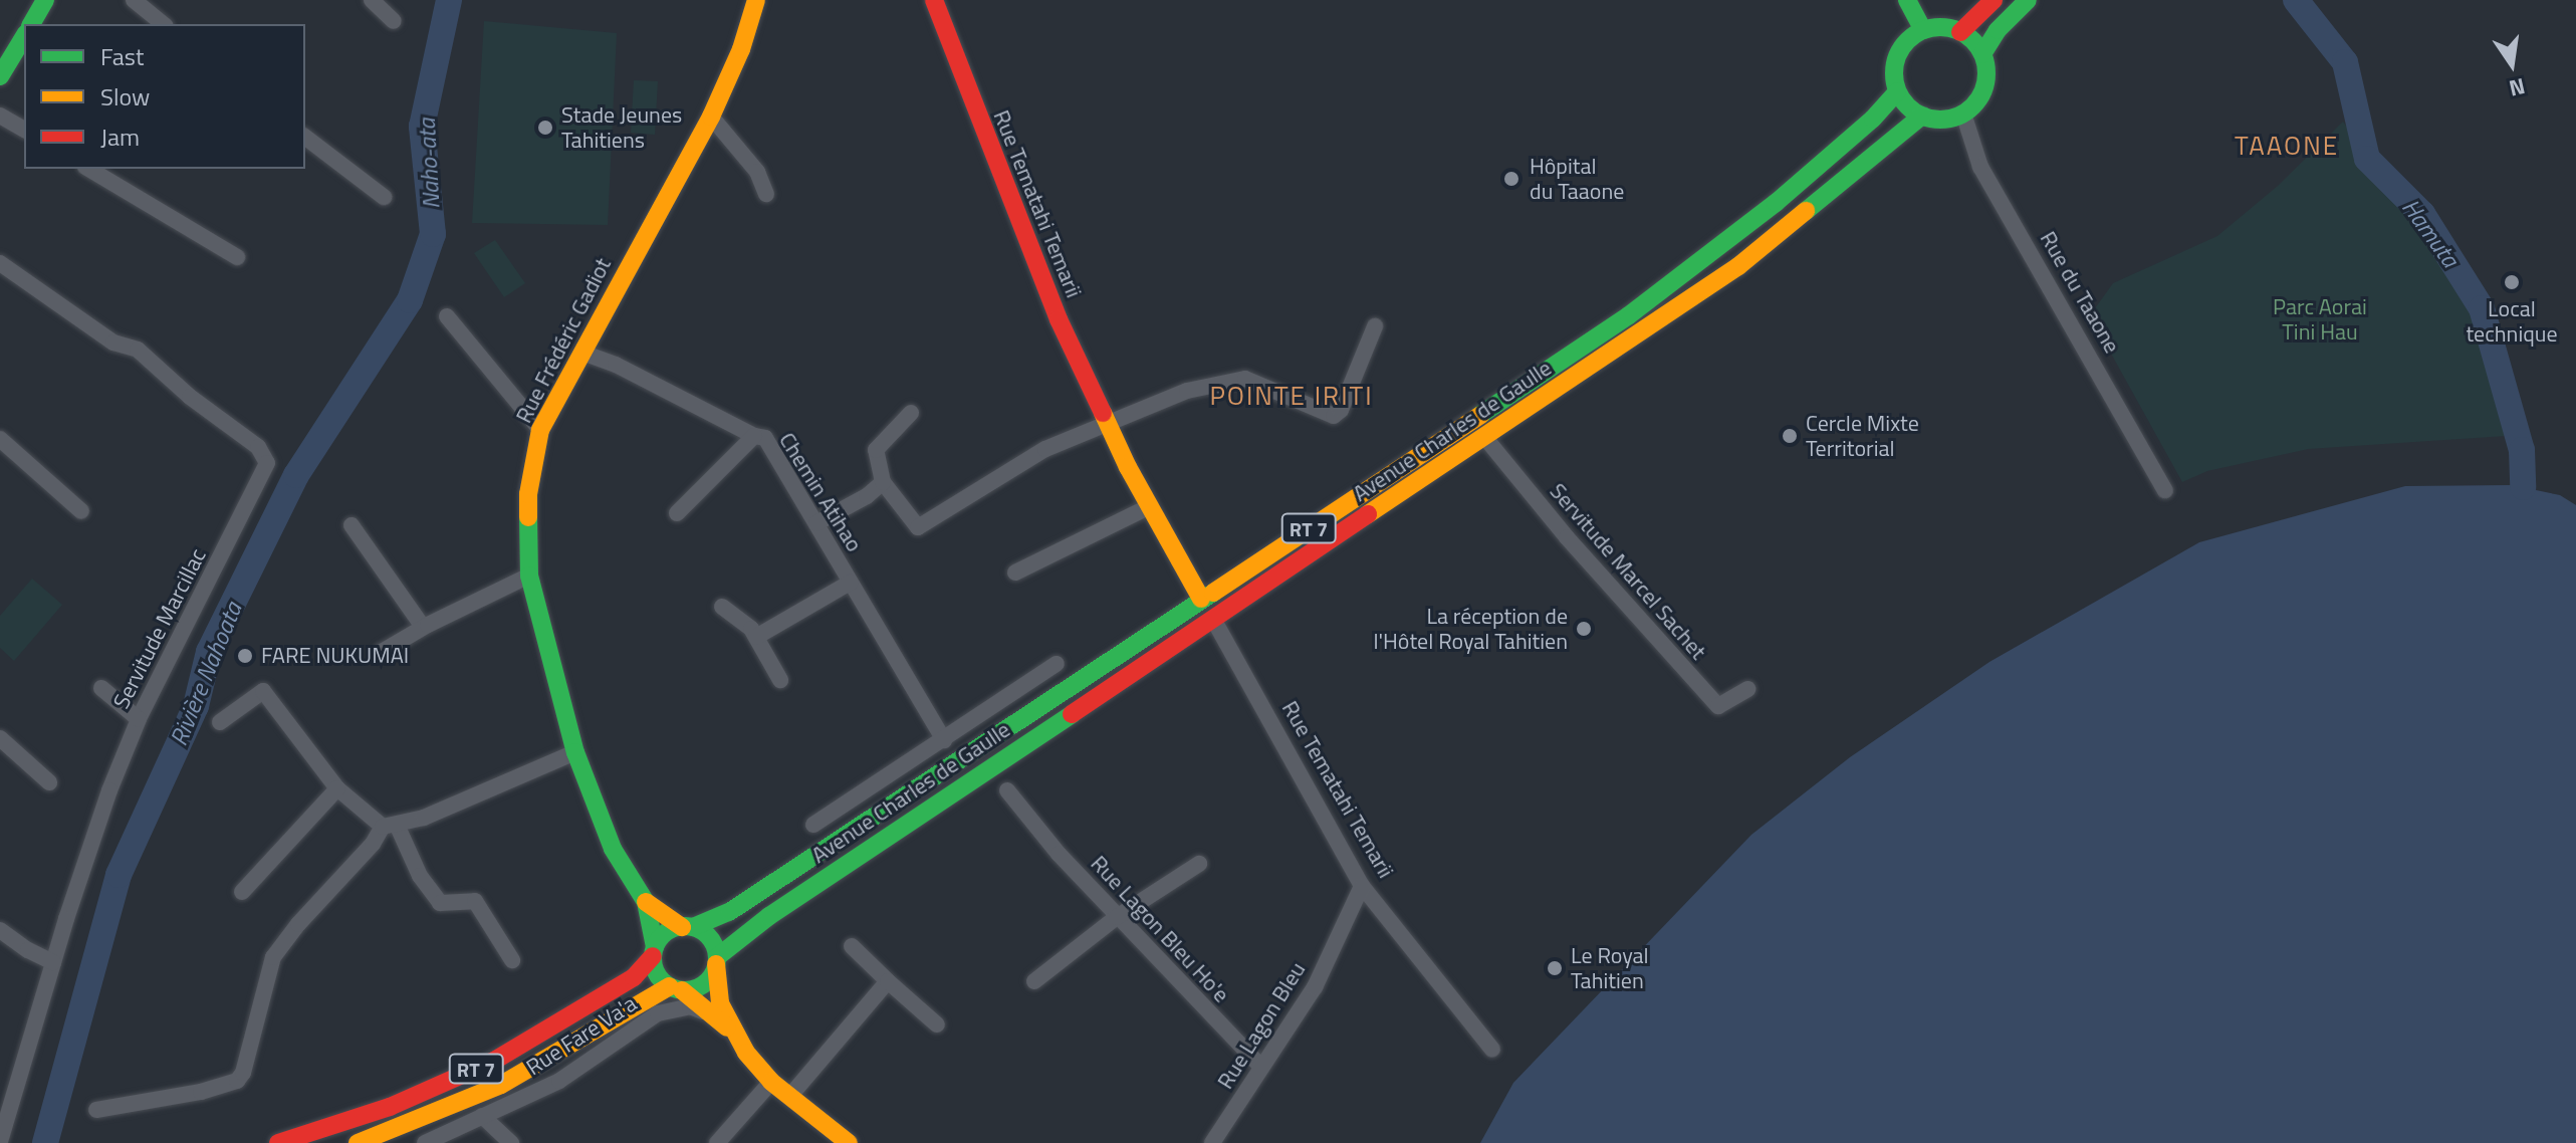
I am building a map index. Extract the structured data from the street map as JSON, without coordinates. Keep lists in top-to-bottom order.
{
  "streets": {
    "main road": [
      "Rue Tematahi Temarii",
      "Rue Frédéric Gadiot",
      "Avenue Charles de Gaulle",
      "RT 7"
    ],
    "street": [
      "Rue du Taaone",
      "Chemin Atihao",
      "Servitude Marcel Sachet",
      "Servitude Marcillac",
      "Rue Lagon Bleu Ho'e",
      "Rue Lagon Bleu",
      "Rue Fare Va'a"
    ]
  },
  "crossings": [
    ["Rue Tematahi Temarii", "Avenue Charles de Gaulle"],
    ["Rue Tematahi Temarii", "Rue Lagon Bleu"],
    ["Rue du Taaone", "Avenue Charles de Gaulle"],
    ["Rue Frédéric Gadiot", "Avenue Charles de Gaulle"],
    ["Rue Frédéric Gadiot", "Chemin Atihao"],
    ["Rue Frédéric Gadiot", "RT 7"],
    ["Avenue Charles de Gaulle", "RT 7"],
    ["Avenue Charles de Gaulle", "Servitude Marcel Sachet"],
    ["Rue Lagon Bleu Ho'e", "Rue Lagon Bleu"]
  ],
  "districts": ["TAAONE", "POINTE IRITI"],
  "water": ["Naho-ata", "Hamuta", "Rivière Nahoata"],
  "parks": ["Parc Aorai Tini Hau"],
  "places": [
    "Stade Jeunes Tahitiens",
    "Hôpital du Taaone",
    "Local technique",
    "Cercle Mixte Territorial",
    "La réception de l'Hôtel Royal Tahitien",
    "FARE NUKUMAI",
    "Le Royal Tahitien"
  ],
  "legend": ["Fast", "Slow", "Jam"],
  "north": "bottom"
}
